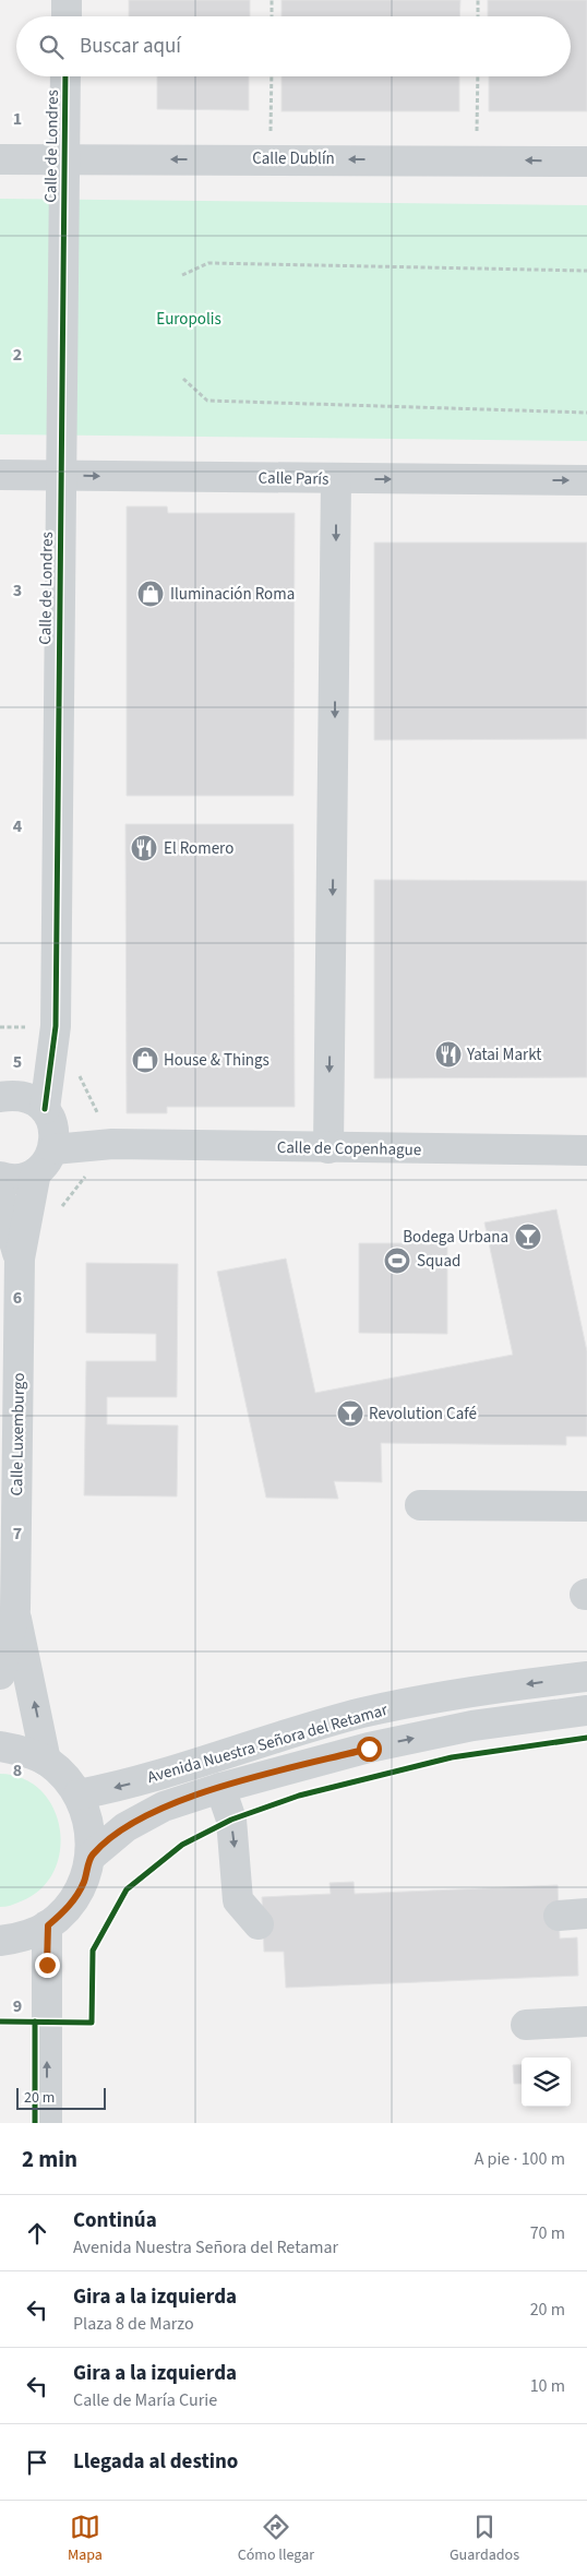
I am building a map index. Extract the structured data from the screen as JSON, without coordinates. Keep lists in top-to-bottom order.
{
  "streets": {
    "street": [
      "Calle de Londres",
      "Calle Dublín",
      "Calle París",
      "Calle de Copenhague",
      "Calle Luxemburgo",
      "Avenida Nuestra Señora del Retamar"
    ]
  },
  "crossings": [
    ["Calle de Londres", "Calle Dublín"],
    ["Calle de Londres", "Calle París"],
    ["Calle de Londres", "Calle de Copenhague"],
    ["Calle de Londres", "Calle Luxemburgo"],
    ["Calle de Copenhague", "Calle Luxemburgo"]
  ],
  "one_way": ["Calle Dublín", "Calle París"],
  "parks": ["Europolis"],
  "places": {
    "shop": ["Iluminación Roma", "House & Things"],
    "restaurant": ["El Romero", "Yatai Markt"],
    "bar": ["Bodega Urbana", "Revolution Café"],
    "sports": ["Squad"]
  },
  "scale_bar": "20 m",
  "page": {
    "search": "Buscar aquí",
    "scale": "20 m",
    "heading": ["2 min", "A pie · 100 m"],
    "list": [
      ["Continúa", "Avenida Nuestra Señora del Retamar", "70 m"],
      ["Gira a la izquierda", "Plaza 8 de Marzo", "20 m"],
      ["Gira a la izquierda", "Calle de María Curie", "10 m"],
      "Llegada al destino"
    ],
    "nav": ["Mapa", "Cómo llegar", "Guardados"]
  },
  "grid": {
    "rows": [
      "1",
      "2",
      "3",
      "4",
      "5",
      "6",
      "7",
      "8",
      "9"
    ]
  }
}
